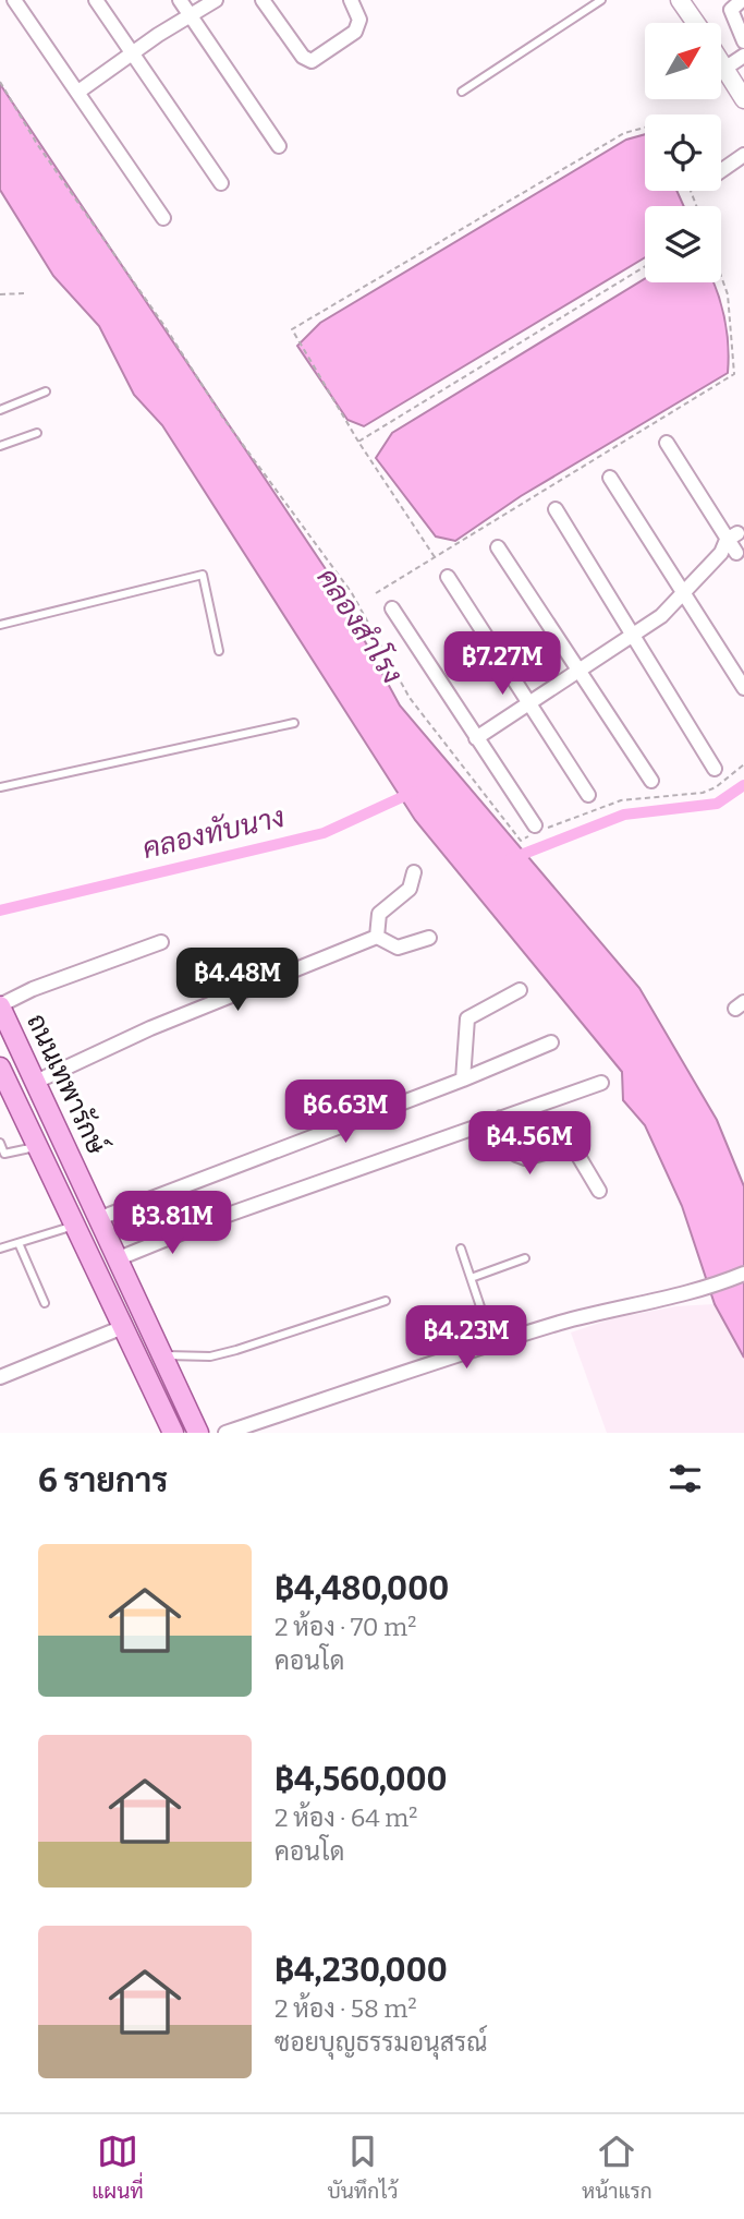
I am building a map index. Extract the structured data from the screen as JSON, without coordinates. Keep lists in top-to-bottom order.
{
  "streets": {
    "main road": ["ถนนเทพารักษ์"]
  },
  "water": ["คลองสำโรง", "คลองทับนาง"],
  "north": "top right",
  "page": {
    "price": [
      "฿7.27M",
      "฿4.48M",
      "฿6.63M",
      "฿4.56M",
      "฿3.81M",
      "฿4.23M"
    ],
    "heading": "6 รายการ",
    "list": [
      {
        "name": "฿4,480,000",
        "note": "2 ห้อง · 70 m² · คอนโด"
      },
      {
        "name": "฿4,560,000",
        "note": "2 ห้อง · 64 m² · คอนโด"
      },
      {
        "name": "฿4,230,000",
        "note": "2 ห้อง · 58 m² · ซอยบุญธรรมอนุสรณ์"
      }
    ],
    "tabs": ["แผนที่", "บันทึกไว้", "หน้าแรก"]
  }
}
